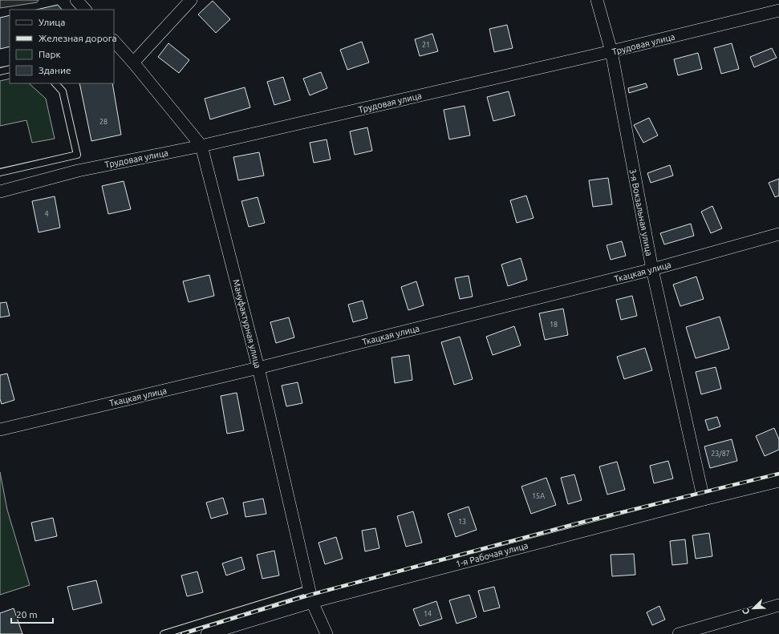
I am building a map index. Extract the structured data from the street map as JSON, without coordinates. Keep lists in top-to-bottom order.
{
  "streets": {
    "street": [
      "Трудовая улица",
      "3-я Вокзальная улица",
      "Ткацкая улица",
      "Мануфактурная улица",
      "1-я Рабочая улица"
    ]
  },
  "crossings": [
    ["Трудовая улица", "3-я Вокзальная улица"],
    ["Трудовая улица", "Мануфактурная улица"],
    ["3-я Вокзальная улица", "Ткацкая улица"],
    ["3-я Вокзальная улица", "1-я Рабочая улица"],
    ["Ткацкая улица", "Мануфактурная улица"],
    ["Мануфактурная улица", "1-я Рабочая улица"]
  ],
  "house_numbers": [
    "21",
    "28",
    "4",
    "18",
    "23/87",
    "15А",
    "13",
    "14"
  ],
  "legend": [
    "Улица",
    "Железная дорога",
    "Парк",
    "Здание"
  ],
  "scale_bar": "20 m",
  "north": "bottom left"
}
